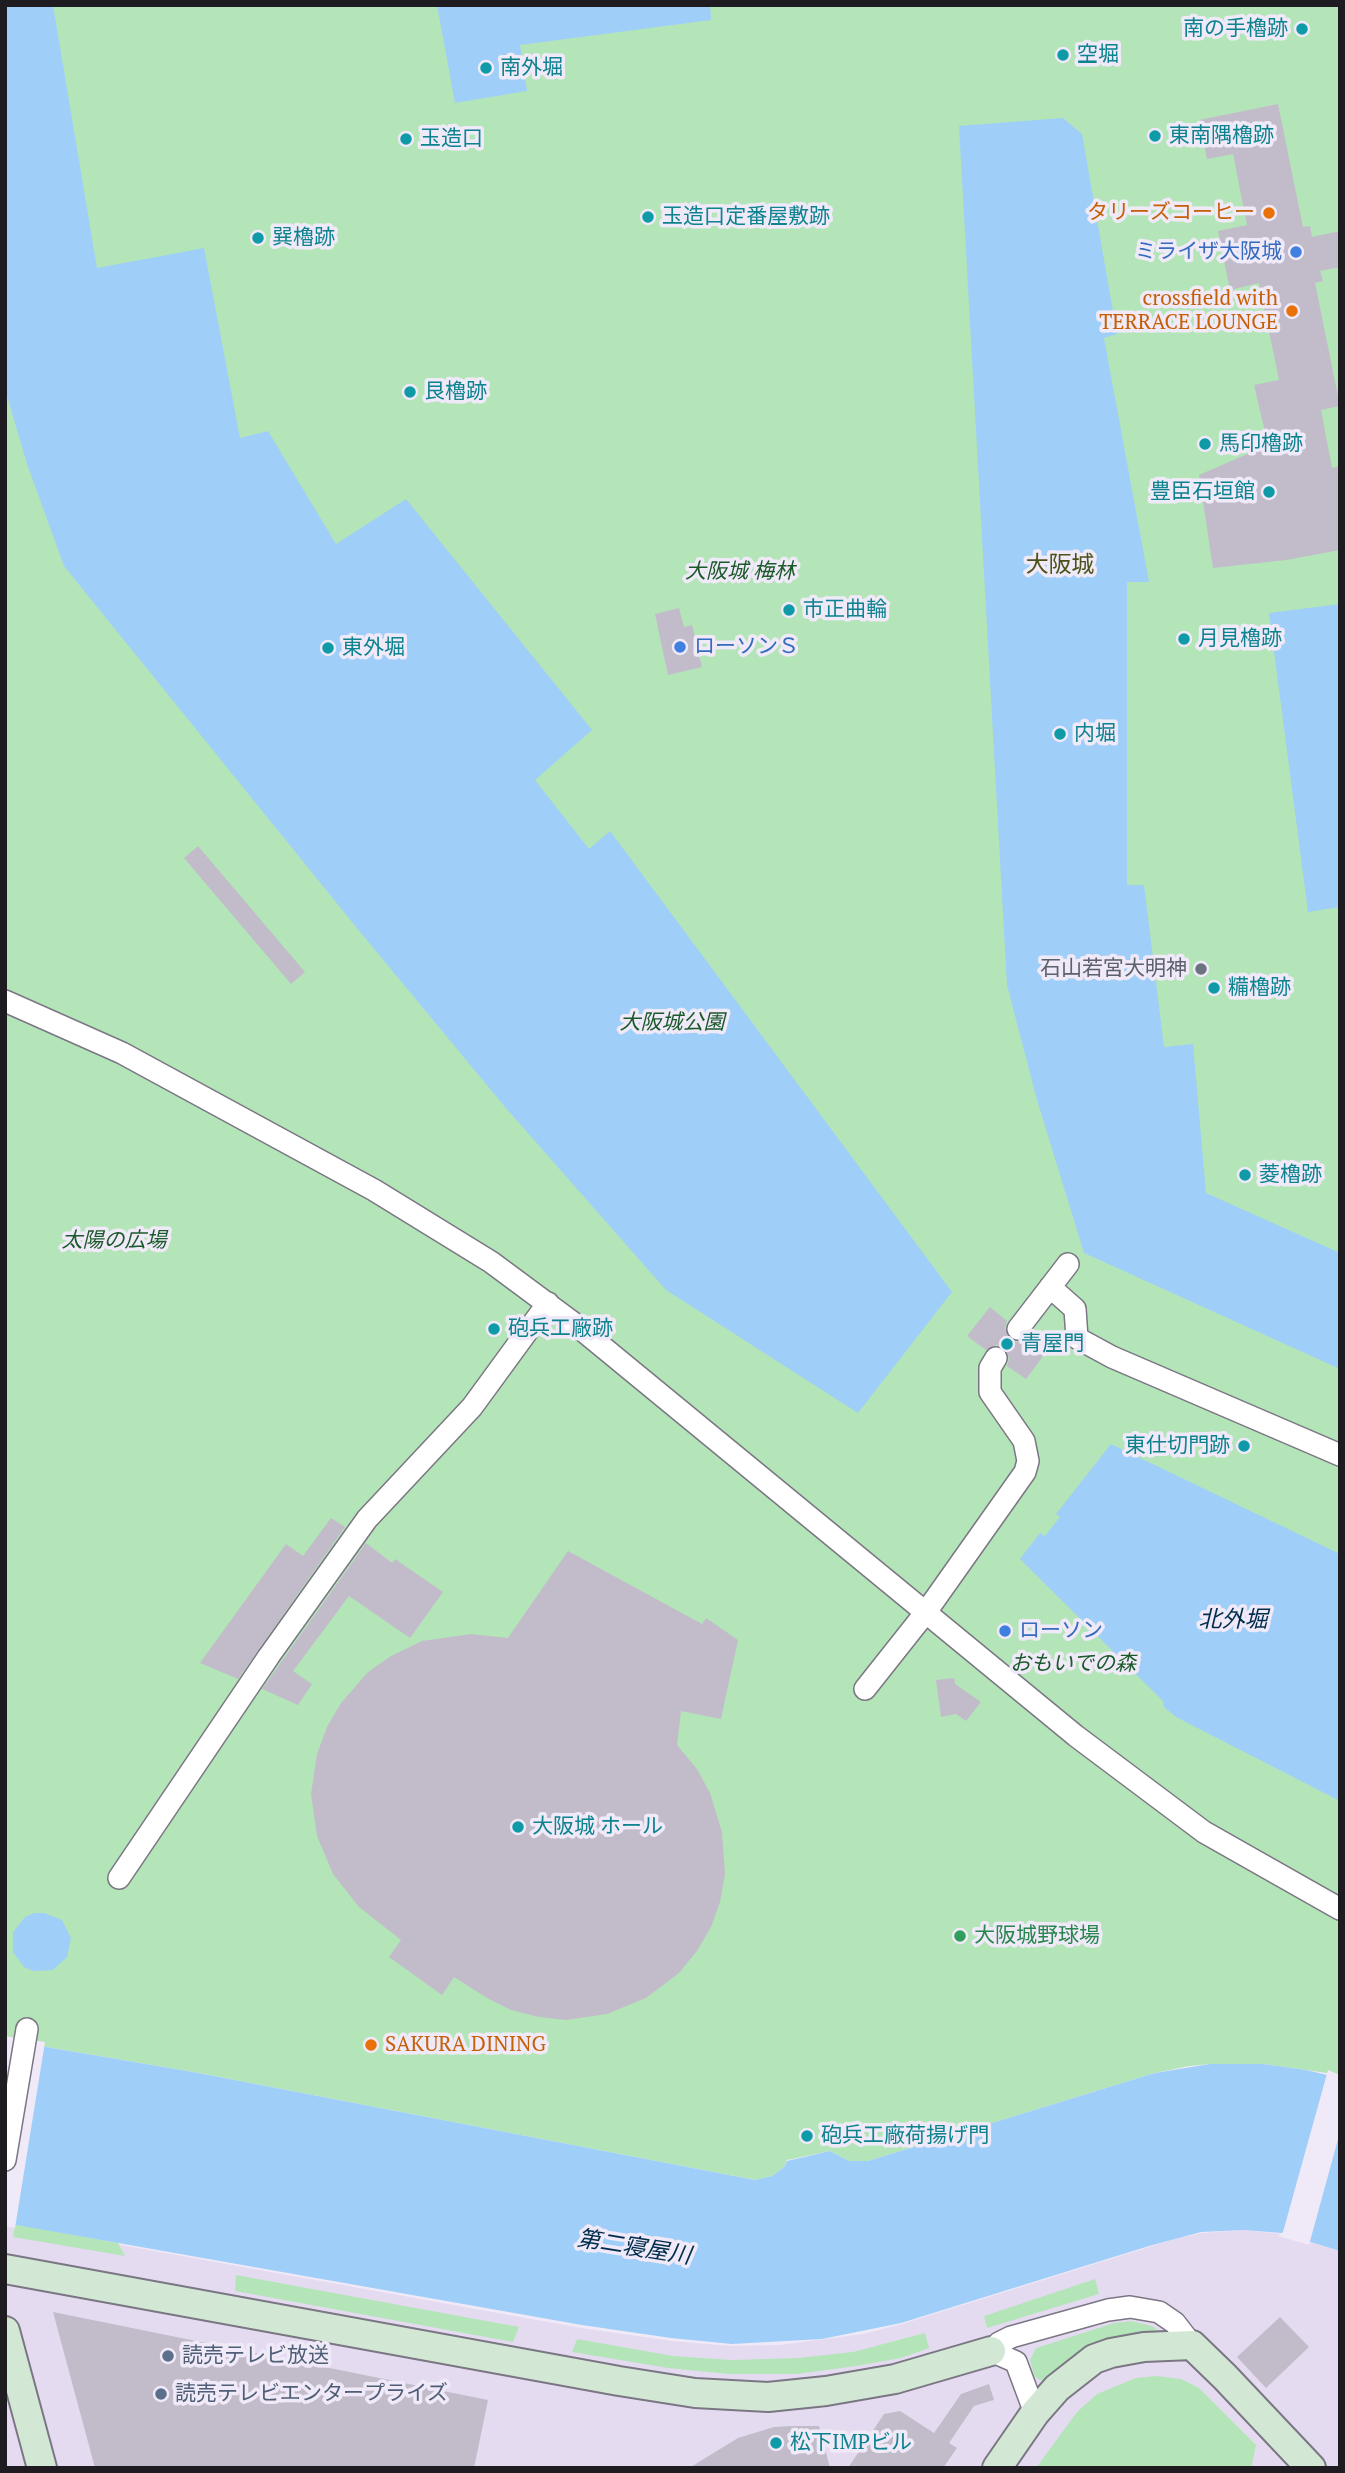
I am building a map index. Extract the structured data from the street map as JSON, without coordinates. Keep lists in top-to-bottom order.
{
  "districts": ["大阪城"],
  "water": ["北外堀", "第二寝屋川"],
  "parks": [
    "大阪城 梅林",
    "大阪城公園",
    "太陽の広場",
    "おもいでの森"
  ],
  "places": [
    "南の手櫓跡",
    "空堀",
    "南外堀",
    "東南隅櫓跡",
    "玉造口",
    "タリーズコーヒー",
    "玉造口定番屋敷跡",
    "巽櫓跡",
    "ミライザ大阪城",
    "crossfield with TERRACE LOUNGE",
    "艮櫓跡",
    "馬印櫓跡",
    "豊臣石垣館",
    "市正曲輪",
    "月見櫓跡",
    "ローソンＳ",
    "東外堀",
    "内堀",
    "石山若宮大明神",
    "糒櫓跡",
    "菱櫓跡",
    "砲兵工廠跡",
    "青屋門",
    "東仕切門跡",
    "ローソン",
    "大阪城 ホール",
    "大阪城野球場",
    "SAKURA DINING",
    "砲兵工廠荷揚げ門",
    "読売テレビ放送",
    "読売テレビエンタープライズ",
    "松下IMPビル"
  ]
}
